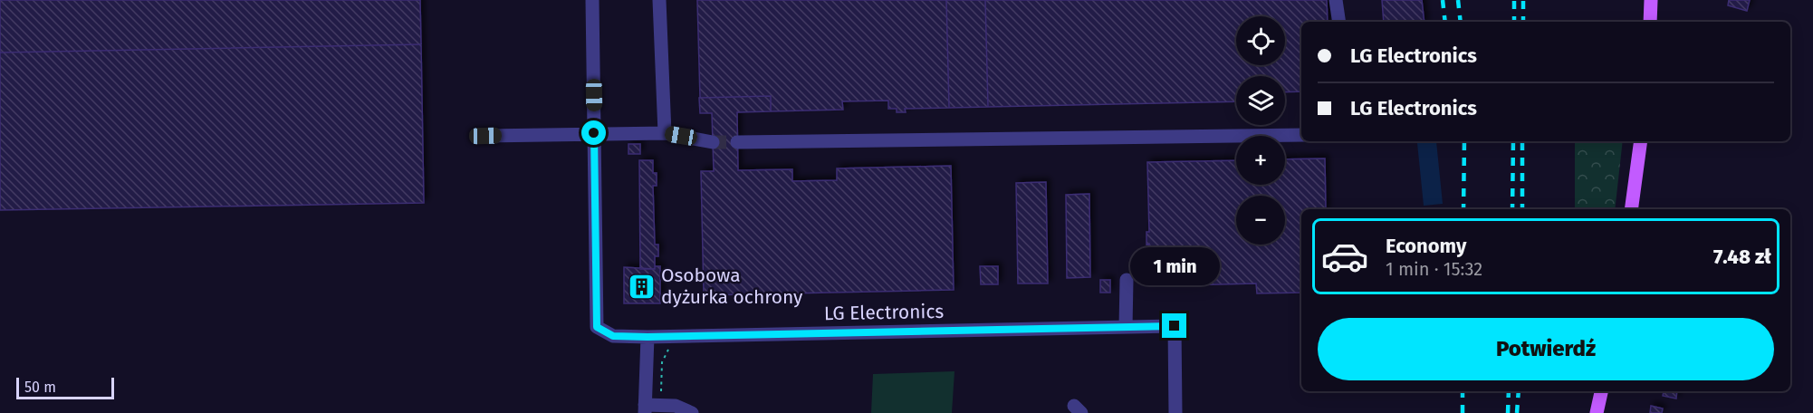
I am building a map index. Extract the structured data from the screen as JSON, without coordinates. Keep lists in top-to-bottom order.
{
  "streets": {
    "street": ["LG Electronics"]
  },
  "places": {
    "building": ["Osobowa dyżurka ochrony"]
  },
  "scale_bar": "50 m",
  "page": {
    "map_buttons": ["+", "−"],
    "banner": ["LG Electronics", "LG Electronics"],
    "list": [
      {
        "name": "Economy",
        "note": "1 min · 15:32",
        "value": "7.48 zł"
      }
    ],
    "bubble": "1 min",
    "buttons": "Potwierdź",
    "scale": "50 m"
  }
}
